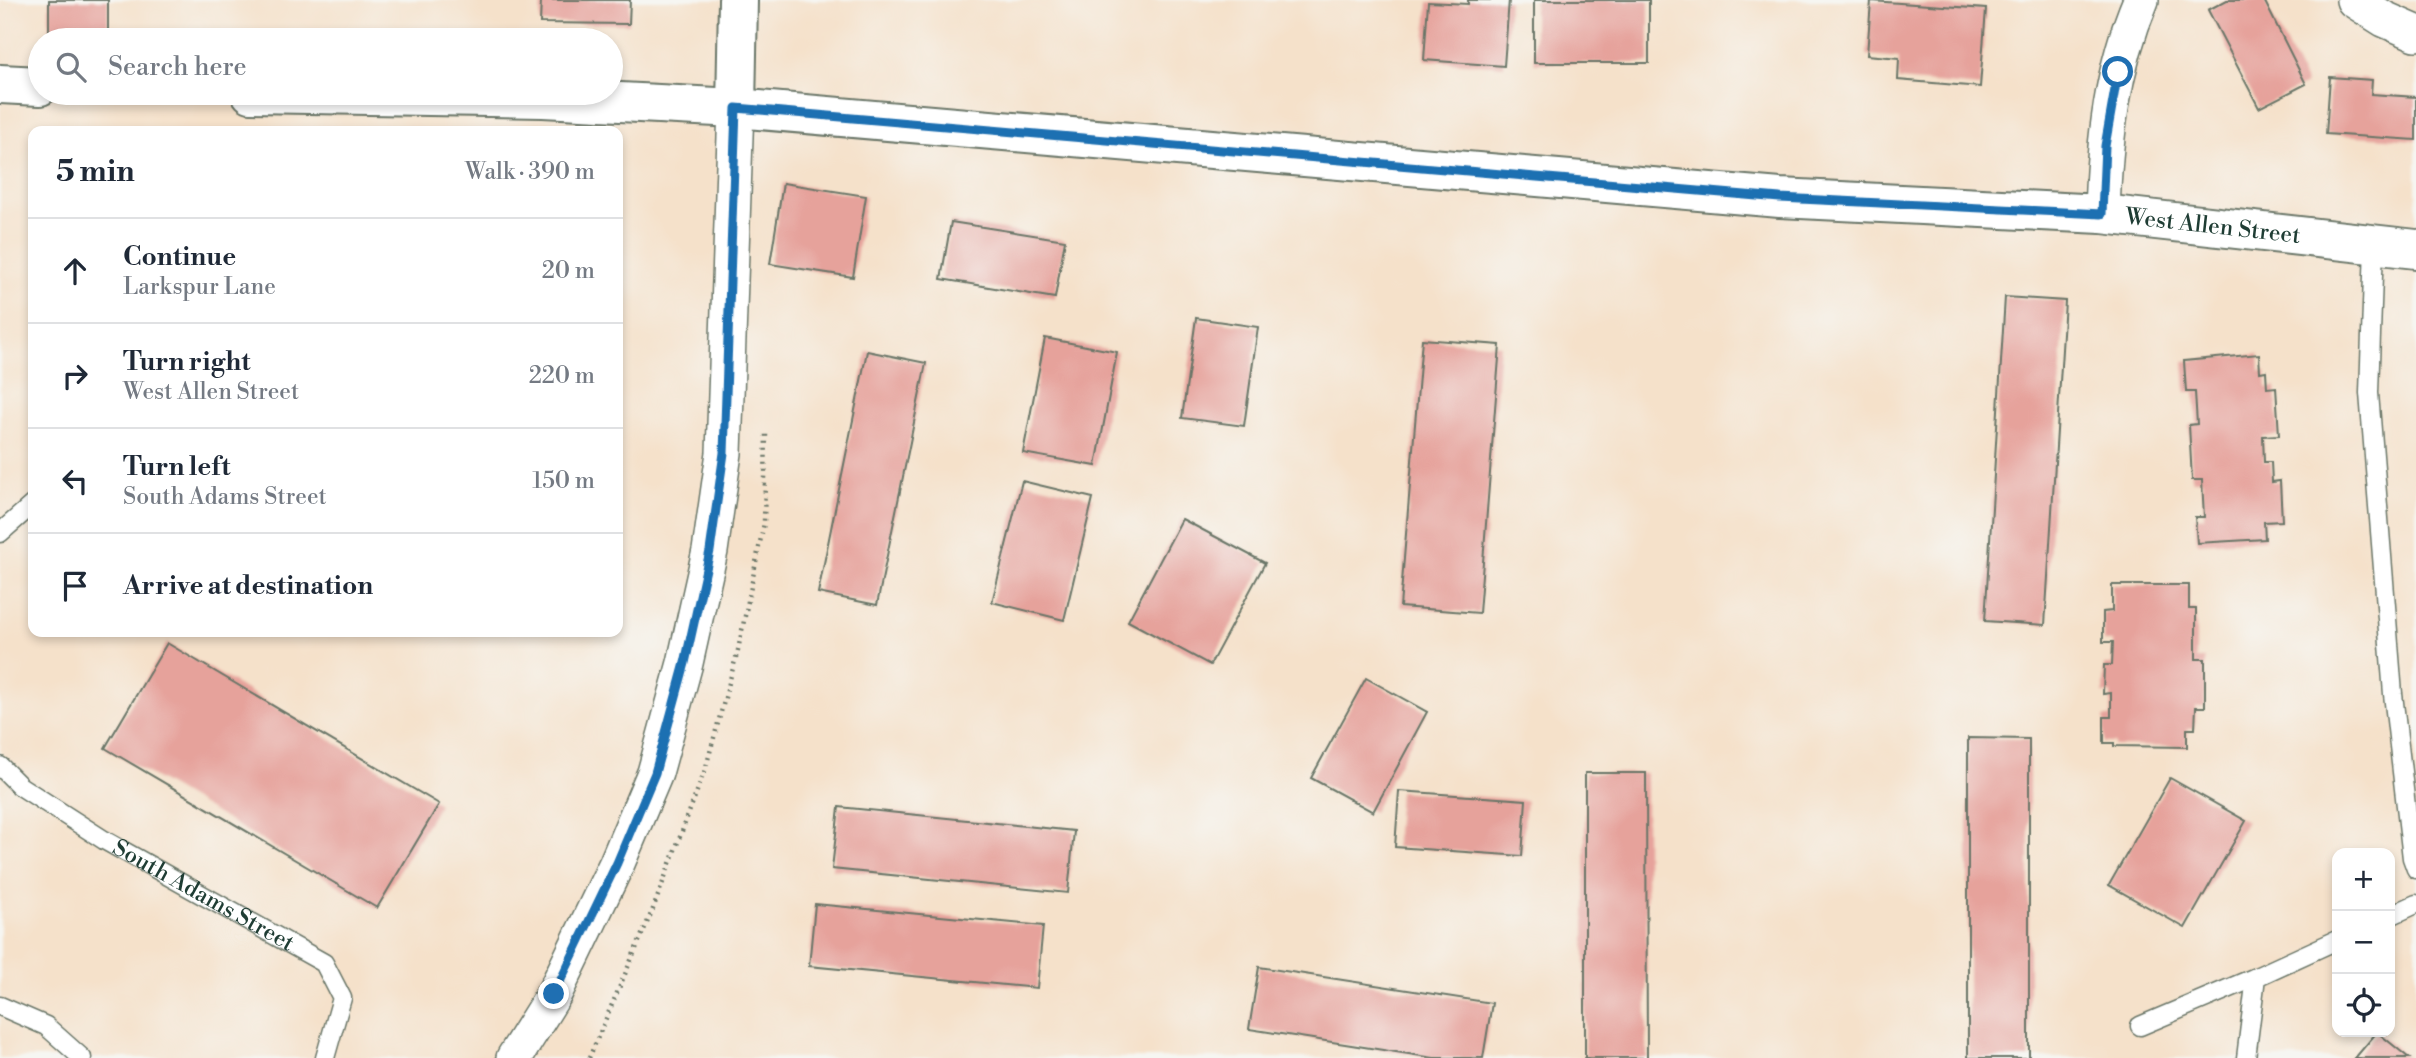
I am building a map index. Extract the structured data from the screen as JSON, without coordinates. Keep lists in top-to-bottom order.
{
  "streets": {
    "street": ["West Allen Street"],
    "lane": ["South Adams Street"]
  },
  "page": {
    "search": "Search here",
    "heading": ["5 min", "Walk · 390 m"],
    "list": [
      ["Continue", "Larkspur Lane", "20 m"],
      ["Turn right", "West Allen Street", "220 m"],
      ["Turn left", "South Adams Street", "150 m"],
      "Arrive at destination"
    ],
    "map_buttons": ["+", "−"]
  }
}
